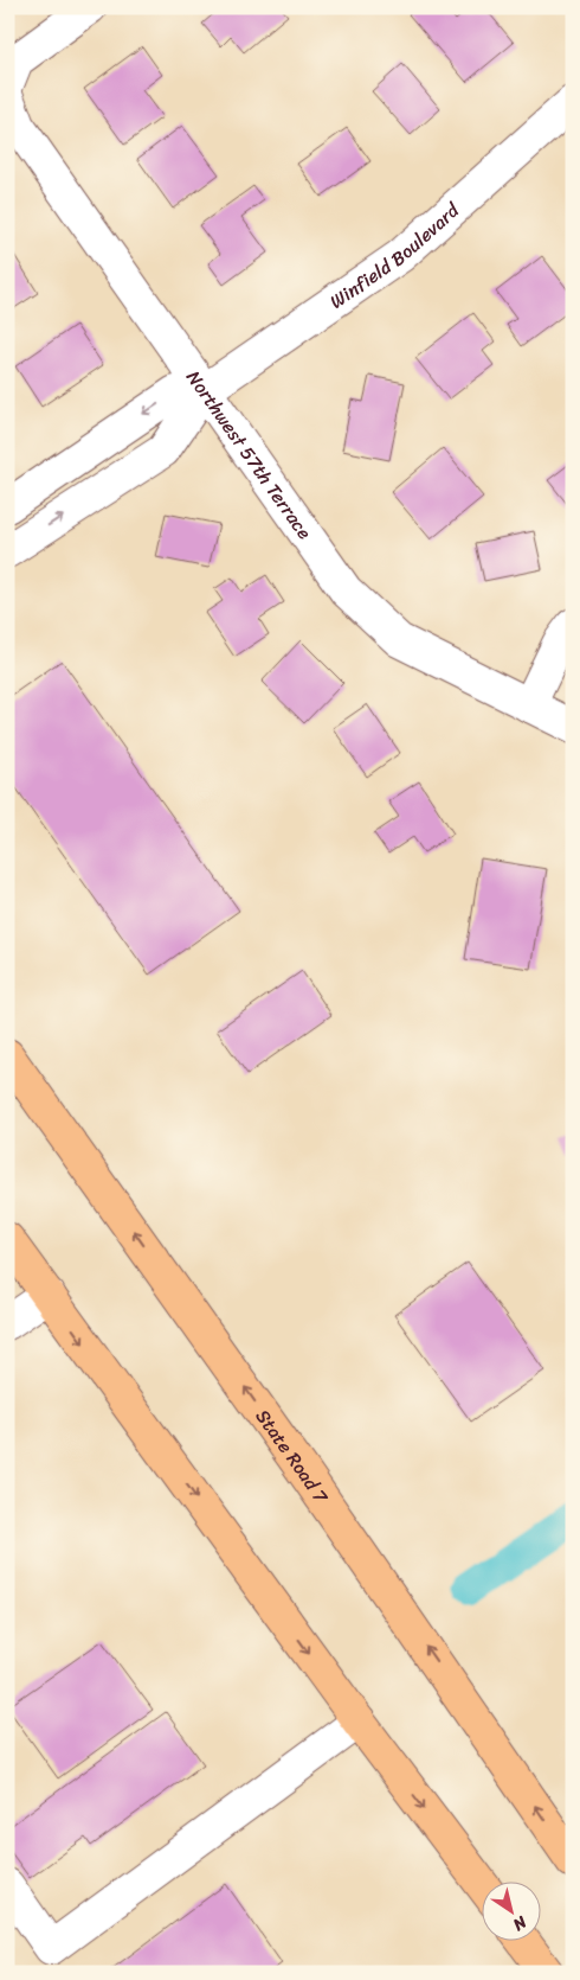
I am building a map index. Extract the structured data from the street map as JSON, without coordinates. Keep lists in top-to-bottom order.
{
  "streets": {
    "main road": ["State Road 7"],
    "street": ["Winfield Boulevard", "Northwest 57th Terrace"]
  },
  "crossings": [
    ["Winfield Boulevard", "Northwest 57th Terrace"]
  ],
  "north": "bottom right"
}
